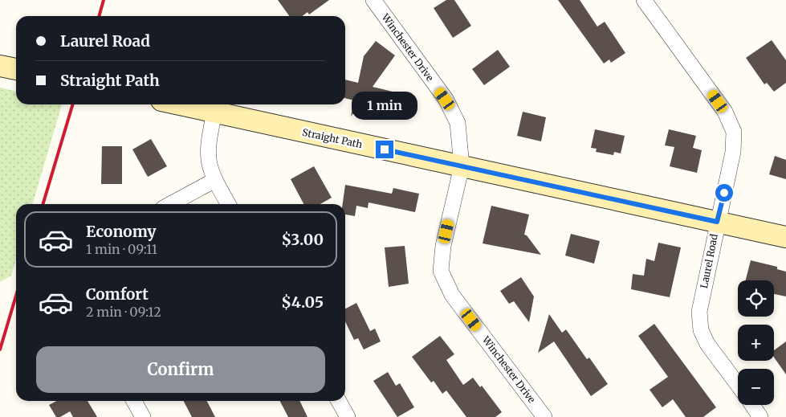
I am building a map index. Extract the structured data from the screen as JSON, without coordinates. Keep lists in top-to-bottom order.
{
  "streets": {
    "main road": ["Straight Path"],
    "street": ["Winchester Drive", "Laurel Road"]
  },
  "crossings": [
    ["Winchester Drive", "Straight Path"],
    ["Straight Path", "Laurel Road"]
  ],
  "page": {
    "banner": ["Laurel Road", "Straight Path"],
    "bubble": "1 min",
    "list": [
      {
        "name": "Economy",
        "note": "1 min · 09:11",
        "value": "$3.00"
      },
      {
        "name": "Comfort",
        "note": "2 min · 09:12",
        "value": "$4.05"
      }
    ],
    "map_buttons": ["+", "−"],
    "buttons": "Confirm"
  }
}
